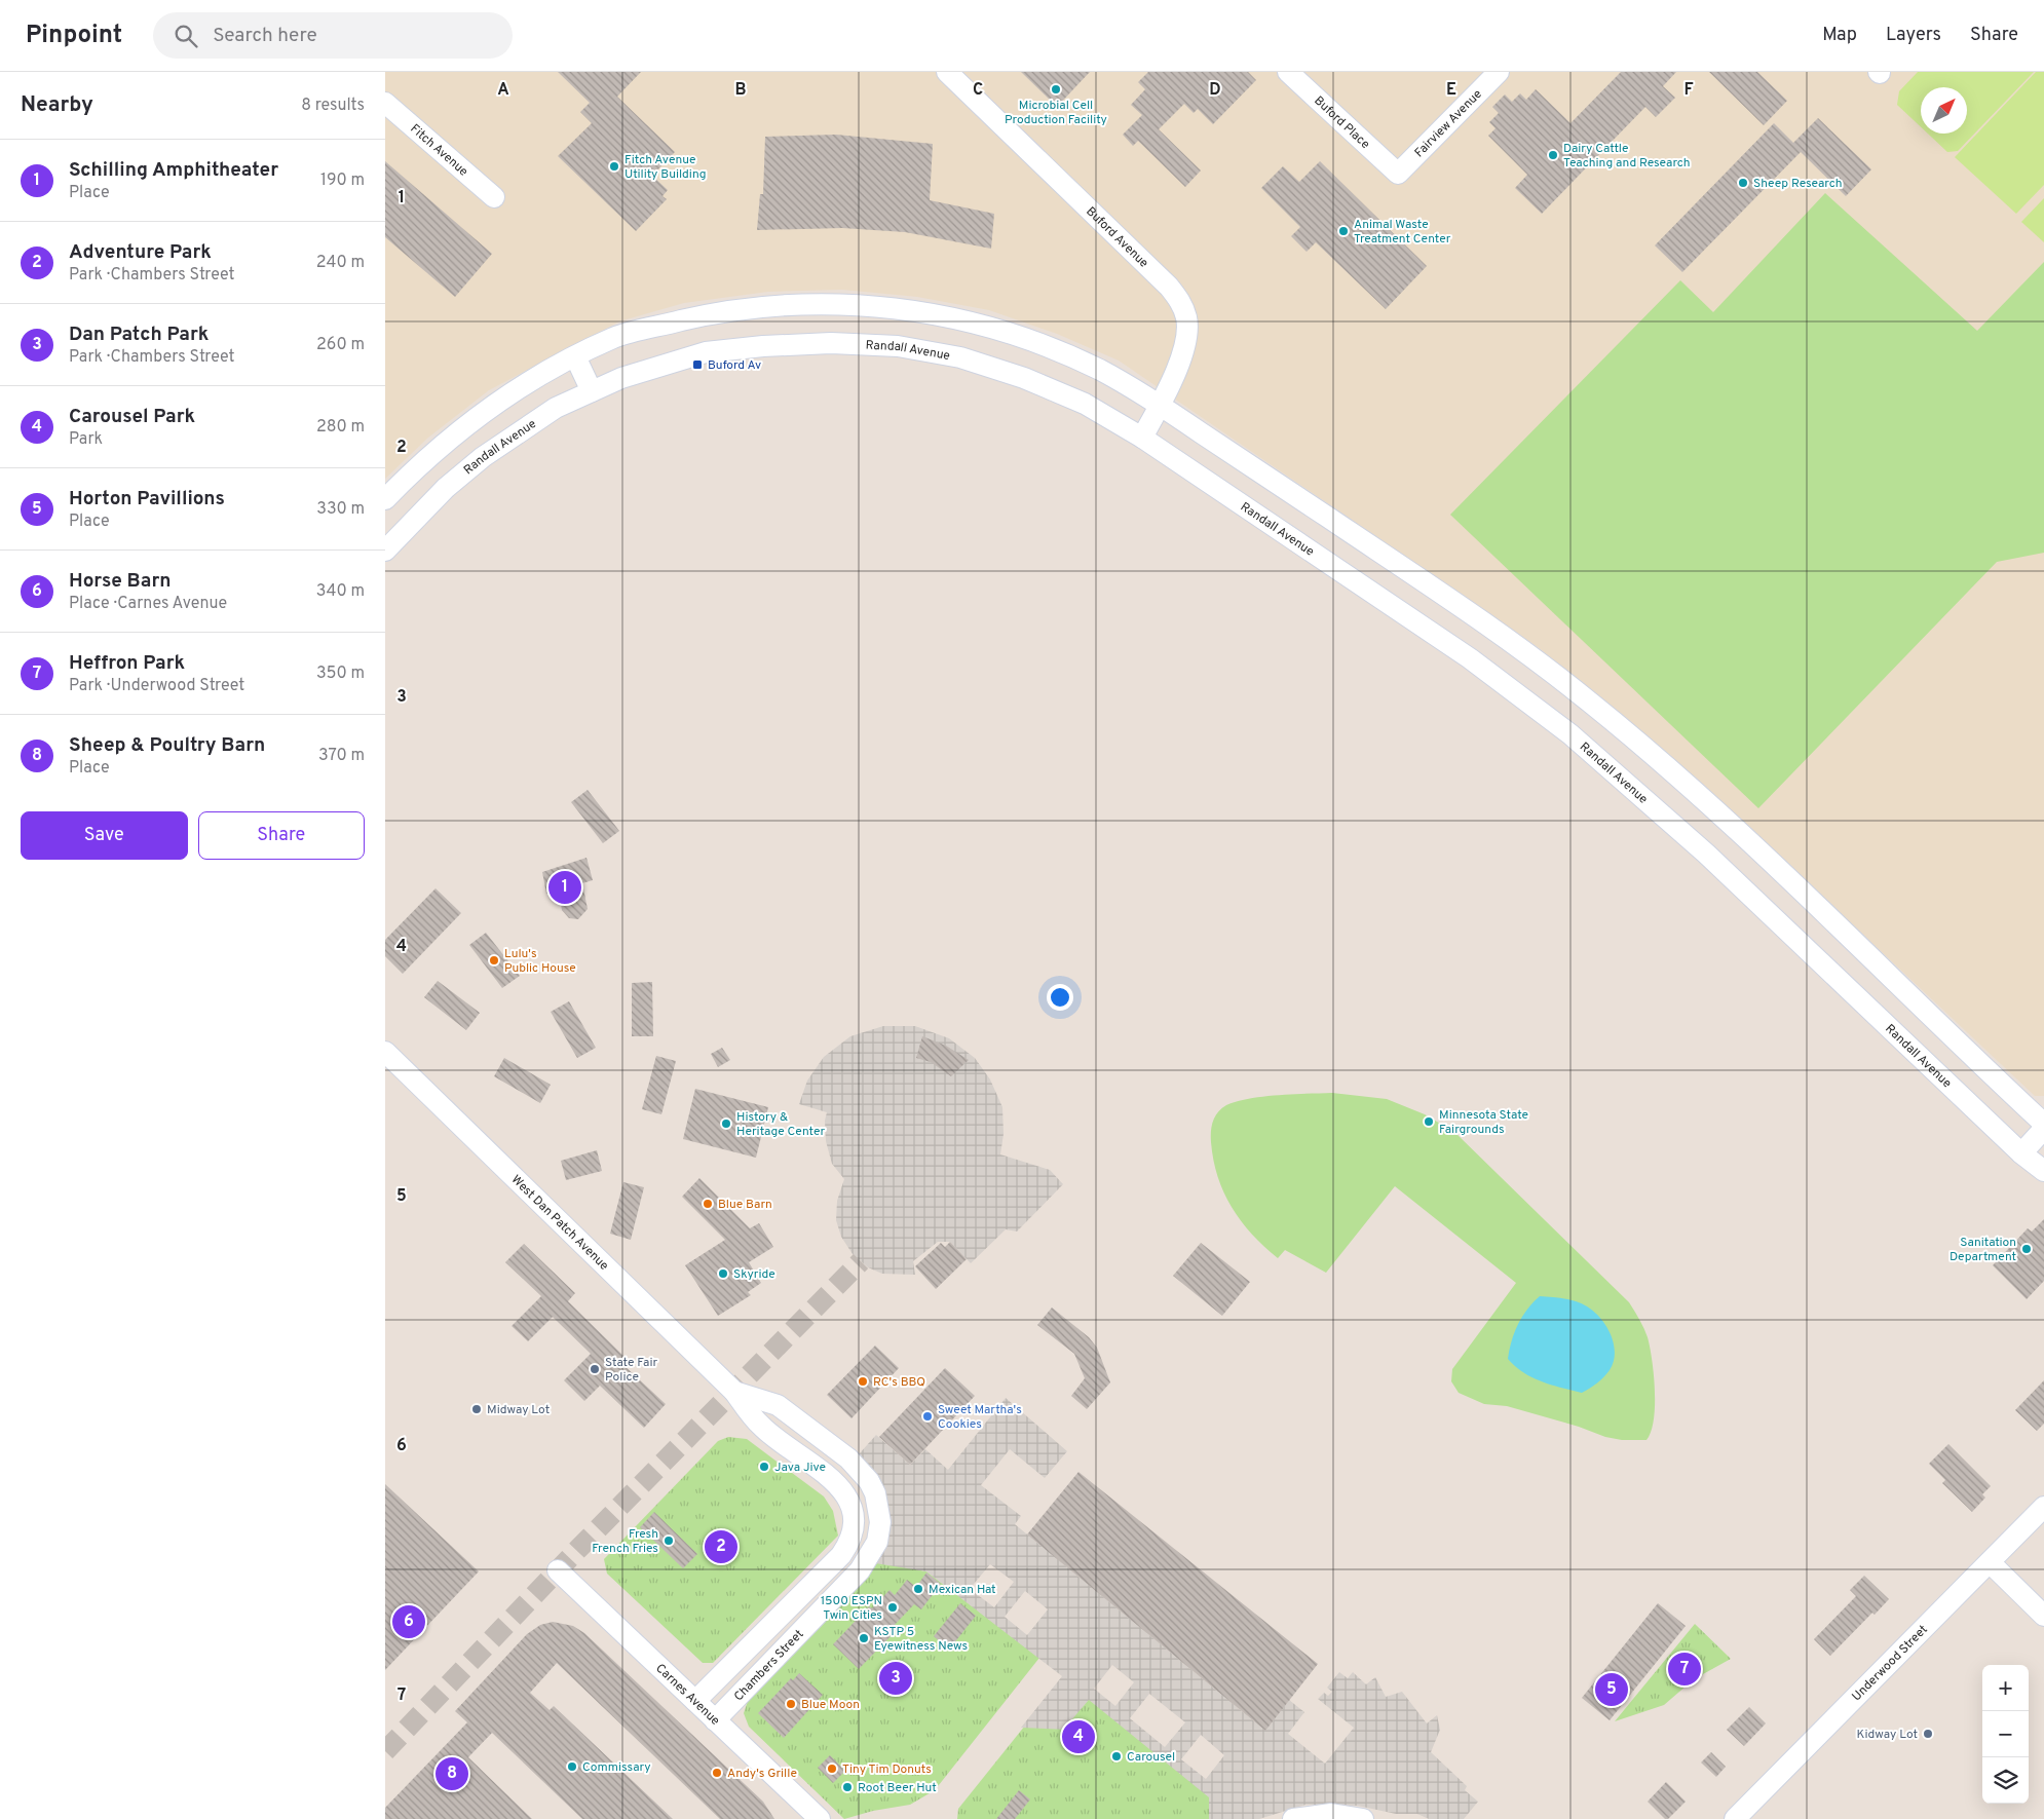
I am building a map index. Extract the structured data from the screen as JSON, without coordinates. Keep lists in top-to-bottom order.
{
  "streets": {
    "street": [
      "Buford Place",
      "Fairview Avenue",
      "Fitch Avenue",
      "Buford Avenue",
      "Randall Avenue",
      "West Dan Patch Avenue",
      "Underwood Street",
      "Chambers Street",
      "Carnes Avenue"
    ]
  },
  "crossings": [
    ["Buford Place", "Fairview Avenue"],
    ["Buford Avenue", "Randall Avenue"],
    ["West Dan Patch Avenue", "Chambers Street"],
    ["Chambers Street", "Carnes Avenue"]
  ],
  "places": {
    "other": [
      "Microbial Cell Production Facility",
      "Dairy Cattle Teaching and Research",
      "Fitch Avenue Utility Building",
      "Sheep Research",
      "Animal Waste Treatment Center",
      "Lulu's Public House",
      "Minnesota State Fairgrounds",
      "History & Heritage Center",
      "Blue Barn",
      "Sanitation Department",
      "Skyride",
      "State Fair Police",
      "RC's BBQ",
      "Midway Lot",
      "Sweet Martha's Cookies",
      "Java Jive",
      "Fresh French Fries",
      "Mexican Hat",
      "1500 ESPN Twin Cities",
      "KSTP 5 Eyewitness News",
      "Blue Moon",
      "Kidway Lot",
      "Carousel",
      "Commissary",
      "Tiny Tim Donuts",
      "Andy's Grille",
      "Root Beer Hut"
    ],
    "transit": ["Buford Av"]
  },
  "north": "top right",
  "page": {
    "header": "Pinpoint",
    "search": "Search here",
    "nav": ["Map", "Layers", "Share"],
    "heading": ["Nearby", "8 results"],
    "list": [
      {
        "mark": "1",
        "name": "Schilling Amphitheater",
        "note": "Place",
        "value": "190 m"
      },
      {
        "mark": "2",
        "name": "Adventure Park",
        "note": "Park · Chambers Street",
        "value": "240 m"
      },
      {
        "mark": "3",
        "name": "Dan Patch Park",
        "note": "Park · Chambers Street",
        "value": "260 m"
      },
      {
        "mark": "4",
        "name": "Carousel Park",
        "note": "Park",
        "value": "280 m"
      },
      {
        "mark": "5",
        "name": "Horton Pavillions",
        "note": "Place",
        "value": "330 m"
      },
      {
        "mark": "6",
        "name": "Horse Barn",
        "note": "Place · Carnes Avenue",
        "value": "340 m"
      },
      {
        "mark": "7",
        "name": "Heffron Park",
        "note": "Park · Underwood Street",
        "value": "350 m"
      },
      {
        "mark": "8",
        "name": "Sheep & Poultry Barn",
        "note": "Place",
        "value": "370 m"
      }
    ],
    "buttons": ["Save", "Share"],
    "pins": [
      "1",
      "2",
      "6",
      "7",
      "3",
      "5",
      "4",
      "8"
    ],
    "map_buttons": ["+", "−"]
  },
  "grid": {
    "columns": [
      "A",
      "B",
      "C",
      "D",
      "E",
      "F"
    ],
    "rows": [
      "1",
      "2",
      "3",
      "4",
      "5",
      "6",
      "7"
    ]
  }
}
